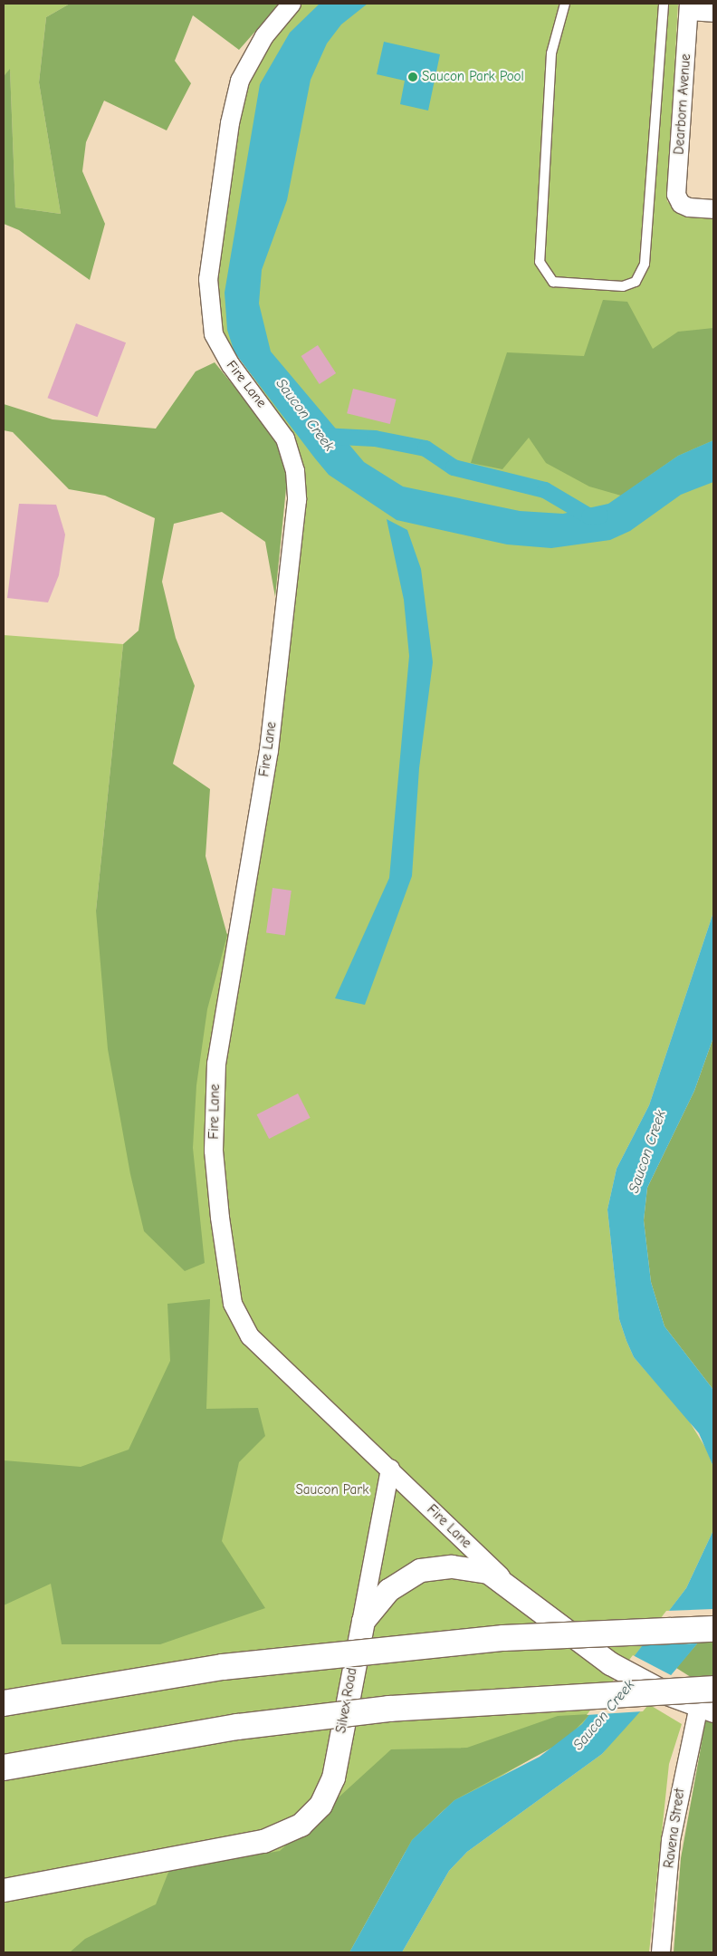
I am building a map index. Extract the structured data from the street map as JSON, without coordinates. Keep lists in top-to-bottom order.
{
  "streets": {
    "street": [
      "Dearborn Avenue",
      "Fire Lane",
      "Silvex Road",
      "Ravena Street"
    ]
  },
  "crossings": [
    ["Fire Lane", "Silvex Road"],
    ["Silvex Road", "Ravena Street"]
  ],
  "water": ["Saucon Creek"],
  "parks": ["Saucon Park"],
  "places": ["Saucon Park Pool"]
}
